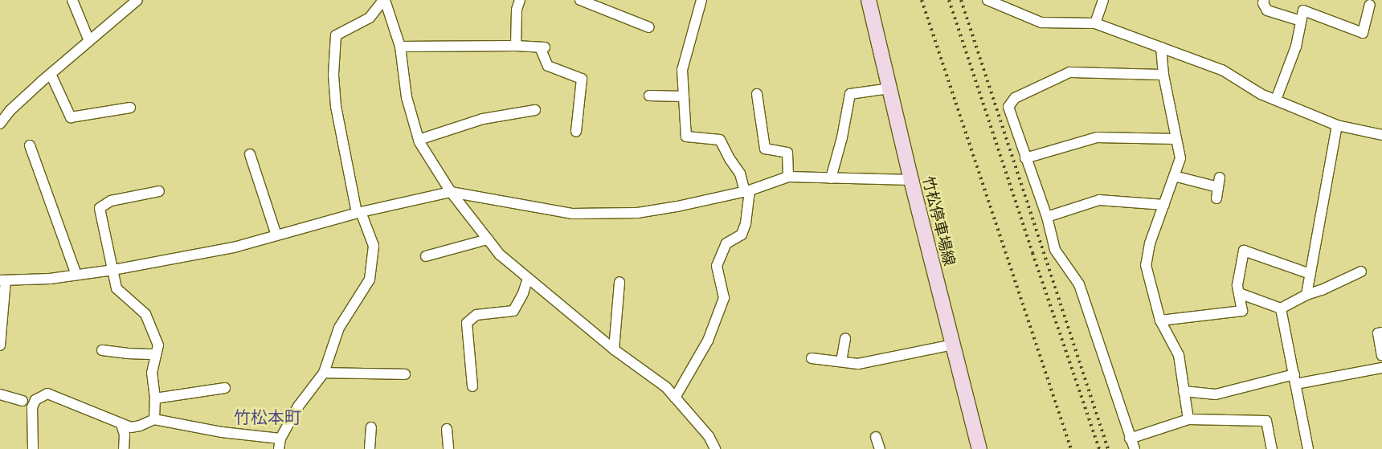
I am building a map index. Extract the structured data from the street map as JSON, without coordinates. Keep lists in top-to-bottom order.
{
  "streets": {
    "main road": ["竹松停車場線"]
  },
  "districts": ["竹松本町"]
}
